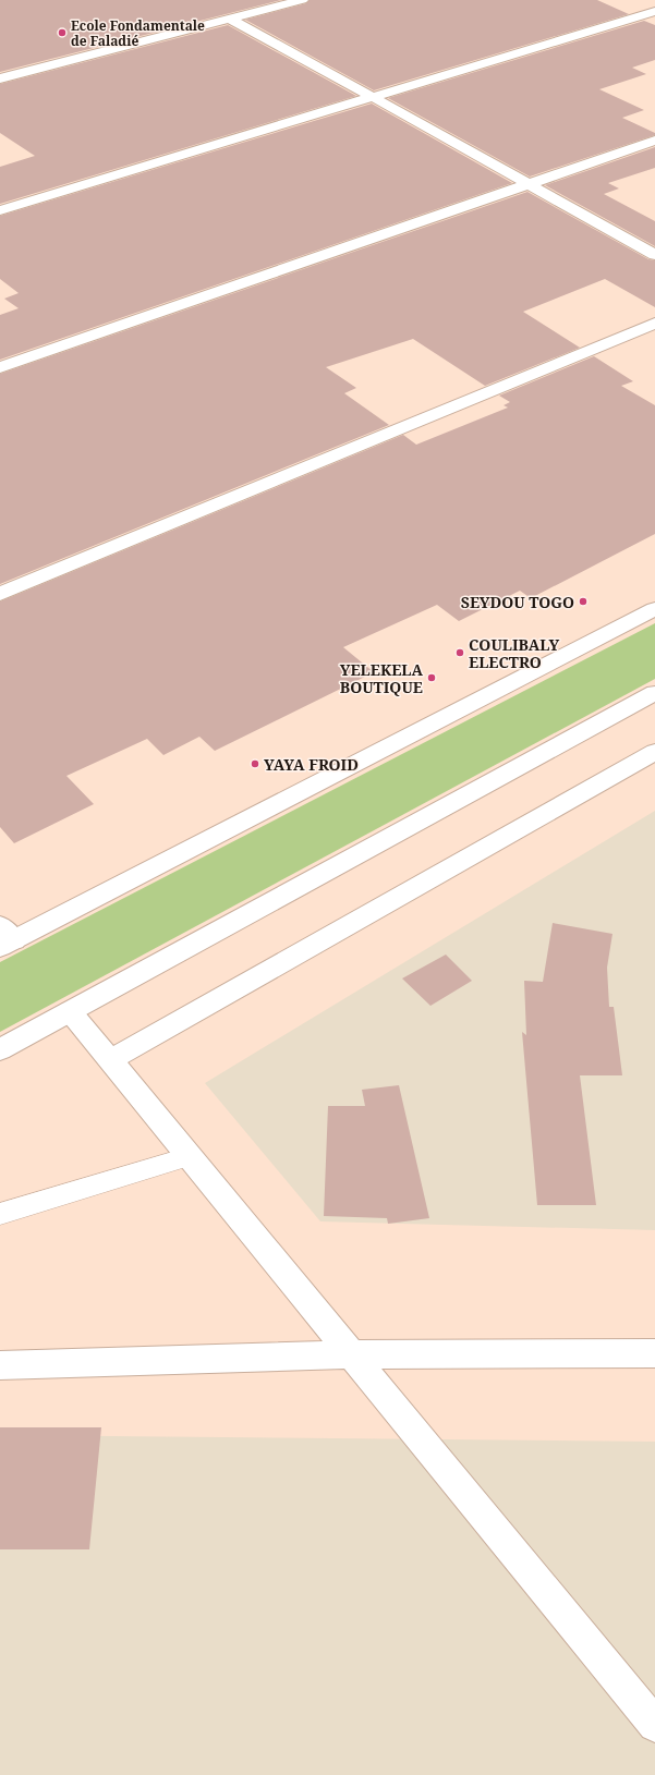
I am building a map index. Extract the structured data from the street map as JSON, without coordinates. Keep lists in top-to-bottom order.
{
  "places": [
    "Ecole Fondamentale de Faladié",
    "SEYDOU TOGO",
    "COULIBALY ELECTRO",
    "YELEKELA BOUTIQUE",
    "YAYA FROID"
  ]
}
